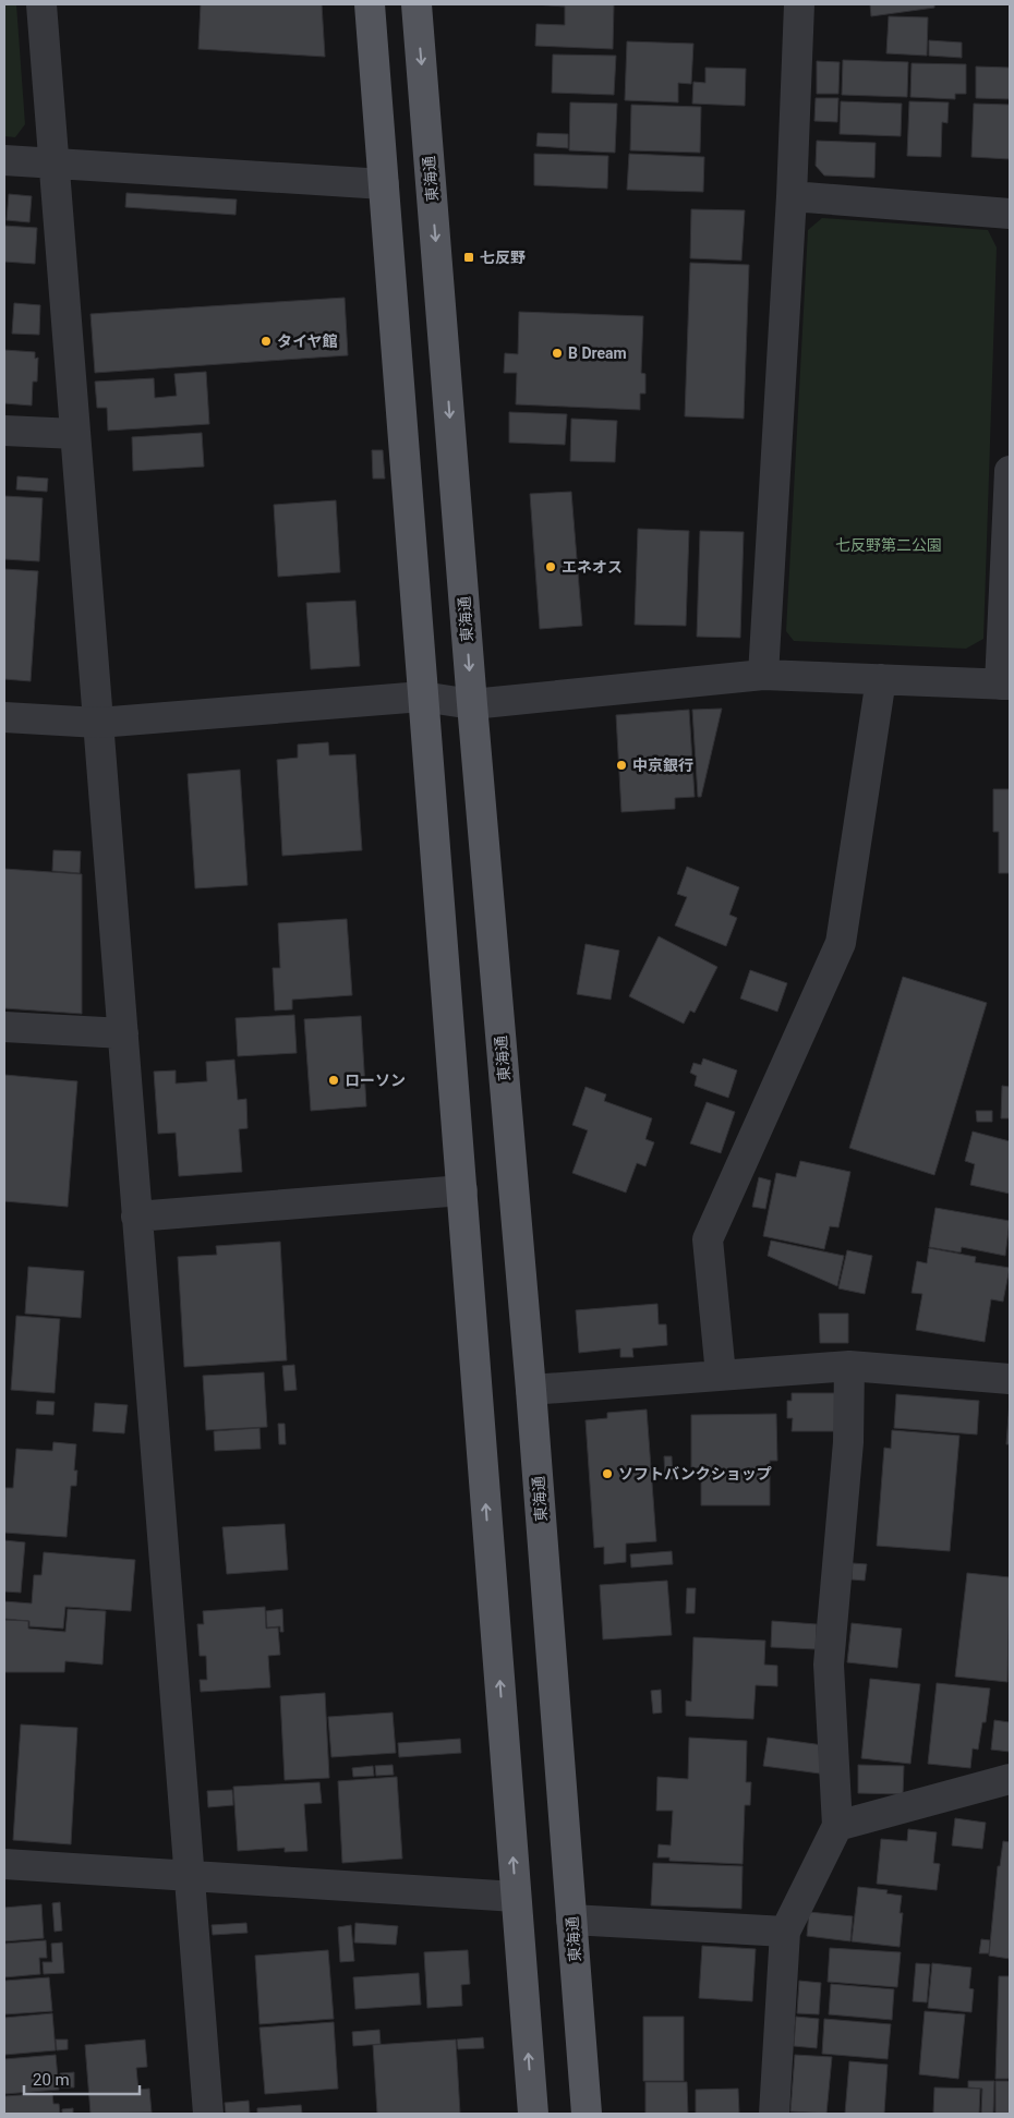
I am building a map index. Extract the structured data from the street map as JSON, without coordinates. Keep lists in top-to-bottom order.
{
  "streets": {
    "main road": ["東海通"]
  },
  "parks": ["七反野第二公園"],
  "places": {
    "transit": ["七反野"],
    "other": [
      "タイヤ館",
      "B Dream",
      "エネオス",
      "中京銀行",
      "ローソン",
      "ソフトバンクショップ"
    ]
  },
  "scale_bar": "20 m"
}
